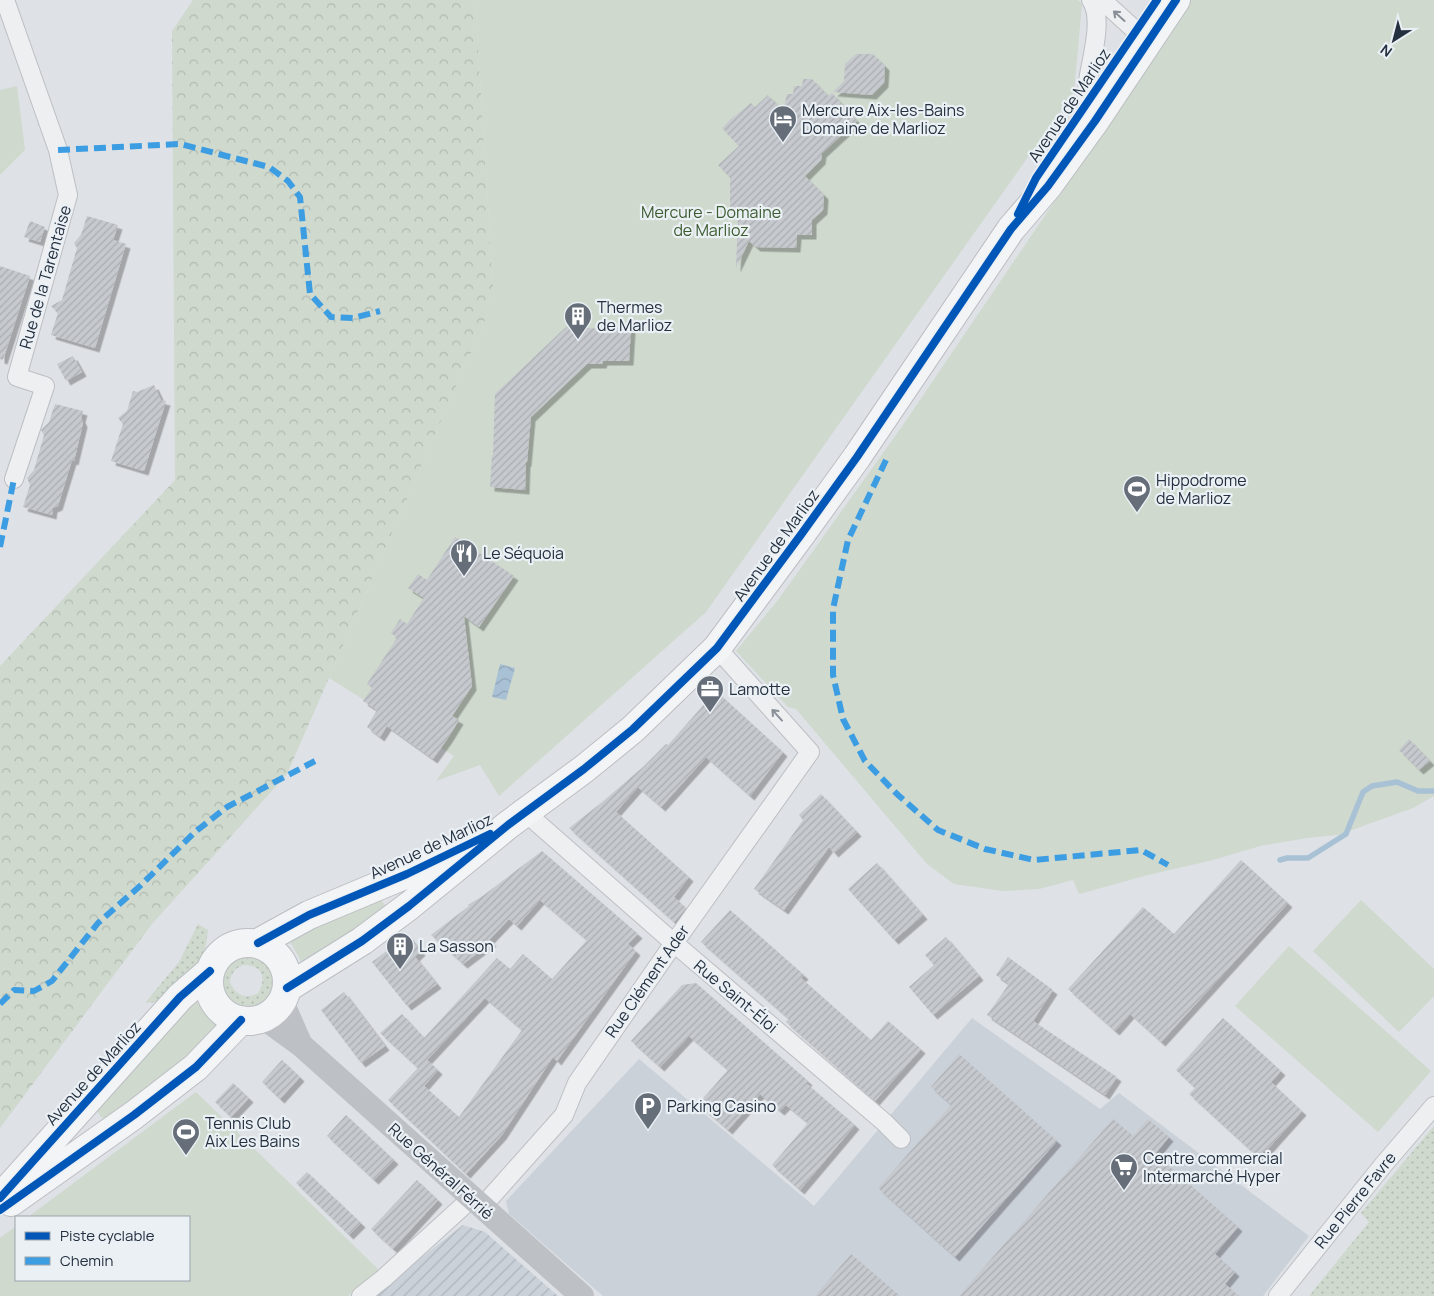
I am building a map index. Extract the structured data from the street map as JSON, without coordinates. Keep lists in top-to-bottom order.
{
  "streets": {
    "main road": ["Avenue de Marlioz", "Rue Général Férrié"],
    "street": [
      "Rue de la Tarentaise",
      "Rue Clément Ader",
      "Rue Saint-Éloi",
      "Rue Pierre Favre"
    ]
  },
  "crossings": [
    ["Avenue de Marlioz", "Rue Clément Ader"],
    ["Avenue de Marlioz", "Rue Saint-Éloi"],
    ["Avenue de Marlioz", "Rue Général Férrié"],
    ["Rue Clément Ader", "Rue Saint-Éloi"],
    ["Rue Clément Ader", "Rue Général Férrié"]
  ],
  "parks": ["Mercure - Domaine de Marlioz"],
  "places": {
    "hotel": ["Mercure Aix-les-Bains Domaine de Marlioz"],
    "building": ["Thermes de Marlioz", "La Sasson"],
    "sports": ["Hippodrome de Marlioz", "Tennis Club Aix Les Bains"],
    "restaurant": ["Le Séquoia"],
    "office": ["Lamotte"],
    "parking": ["Parking Casino"],
    "supermarket": ["Centre commercial Intermarché Hyper"]
  },
  "legend": ["Piste cyclable", "Chemin"],
  "north": "bottom left"
}
